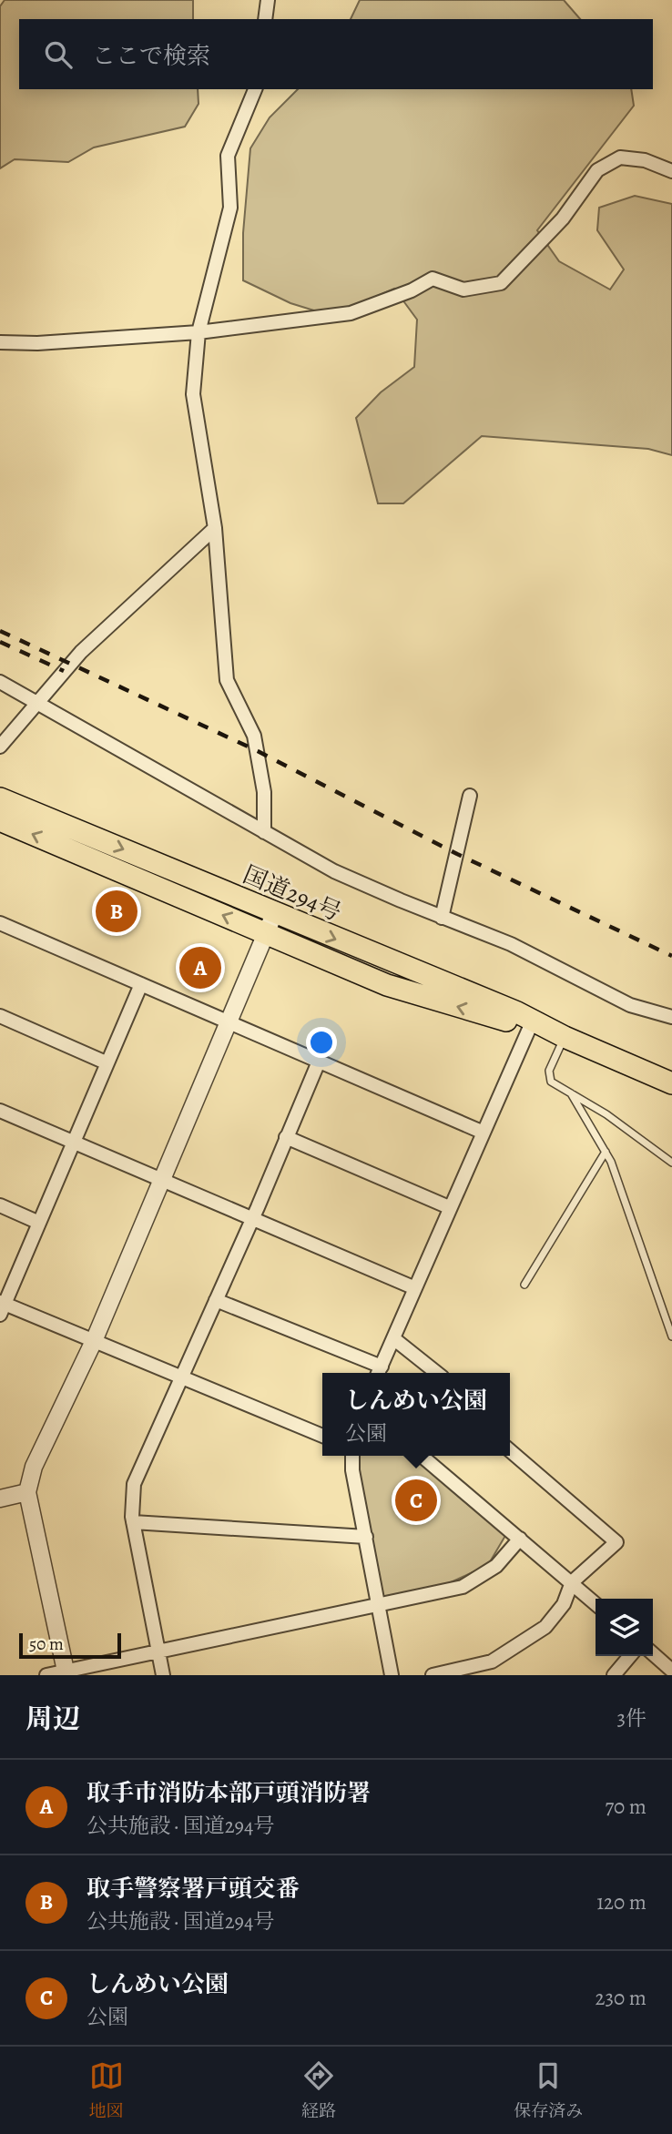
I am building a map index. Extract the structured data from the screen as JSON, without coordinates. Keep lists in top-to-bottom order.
{
  "streets": {
    "highway": ["国道294号"]
  },
  "scale_bar": "50 m",
  "page": {
    "search": "ここで検索",
    "pins": ["B", "A", "C"],
    "popup": ["しんめい公園", "公園"],
    "scale": "50 m",
    "heading": ["周辺", "3件"],
    "list": [
      {
        "mark": "A",
        "name": "取手市消防本部戸頭消防署",
        "note": "公共施設 · 国道294号",
        "value": "70 m"
      },
      {
        "mark": "B",
        "name": "取手警察署戸頭交番",
        "note": "公共施設 · 国道294号",
        "value": "120 m"
      },
      {
        "mark": "C",
        "name": "しんめい公園",
        "note": "公園",
        "value": "230 m"
      }
    ],
    "nav": ["地図", "経路", "保存済み"]
  }
}
